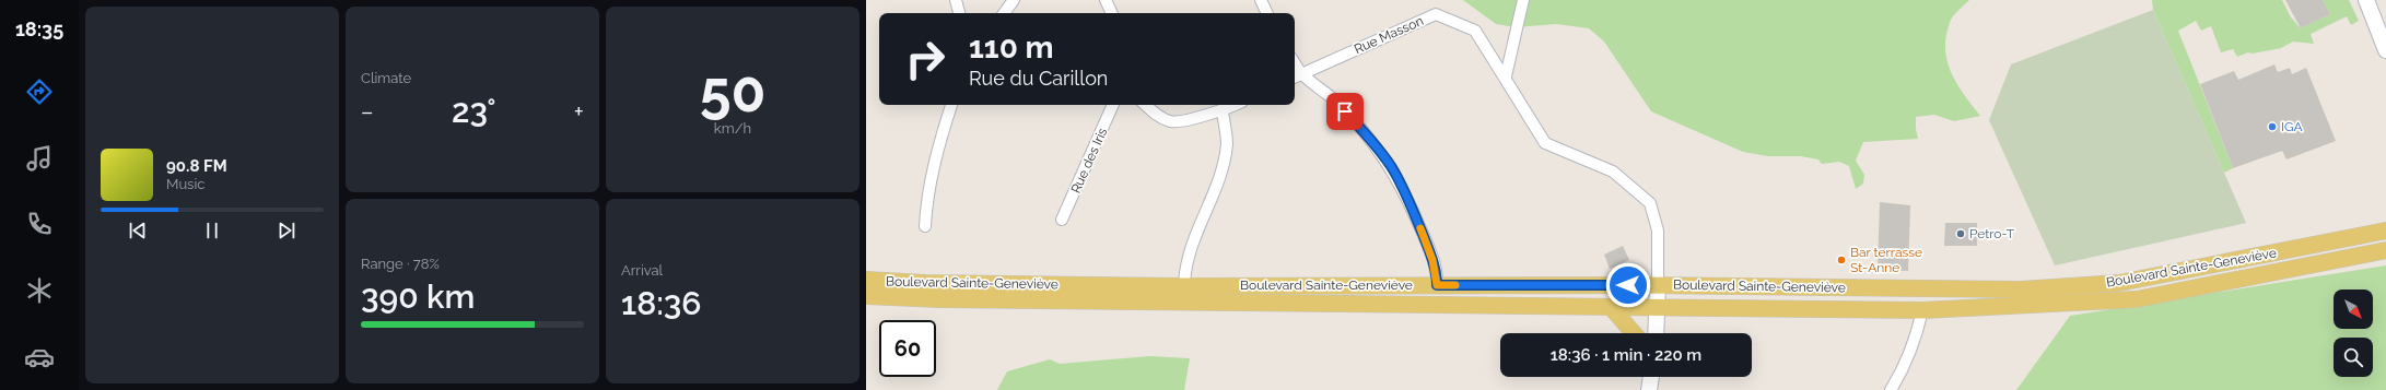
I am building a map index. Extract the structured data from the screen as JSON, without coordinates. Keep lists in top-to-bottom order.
{
  "streets": {
    "main road": ["Boulevard Sainte-Geneviève"],
    "street": ["Rue Masson", "Rue des Iris"]
  },
  "crossings": [
    ["Rue Masson", "Boulevard Sainte-Geneviève"]
  ],
  "places": ["IGA", "Petro-T", "Bar terrasse St-Anne"],
  "north": "bottom right",
  "page": {
    "tabs": "18:35",
    "tile": [
      "Climate",
      ["50", "km/h"],
      ["Range · 78%", "390 km"],
      ["Arrival", "18:36"]
    ],
    "turn": ["110 m", "Rue du Carillon"],
    "heat": ["−", "23°", "+"],
    "song": ["90.8 FM", "Music"],
    "limit": "60",
    "trip": "18:36 · 1 min · 220 m"
  }
}
